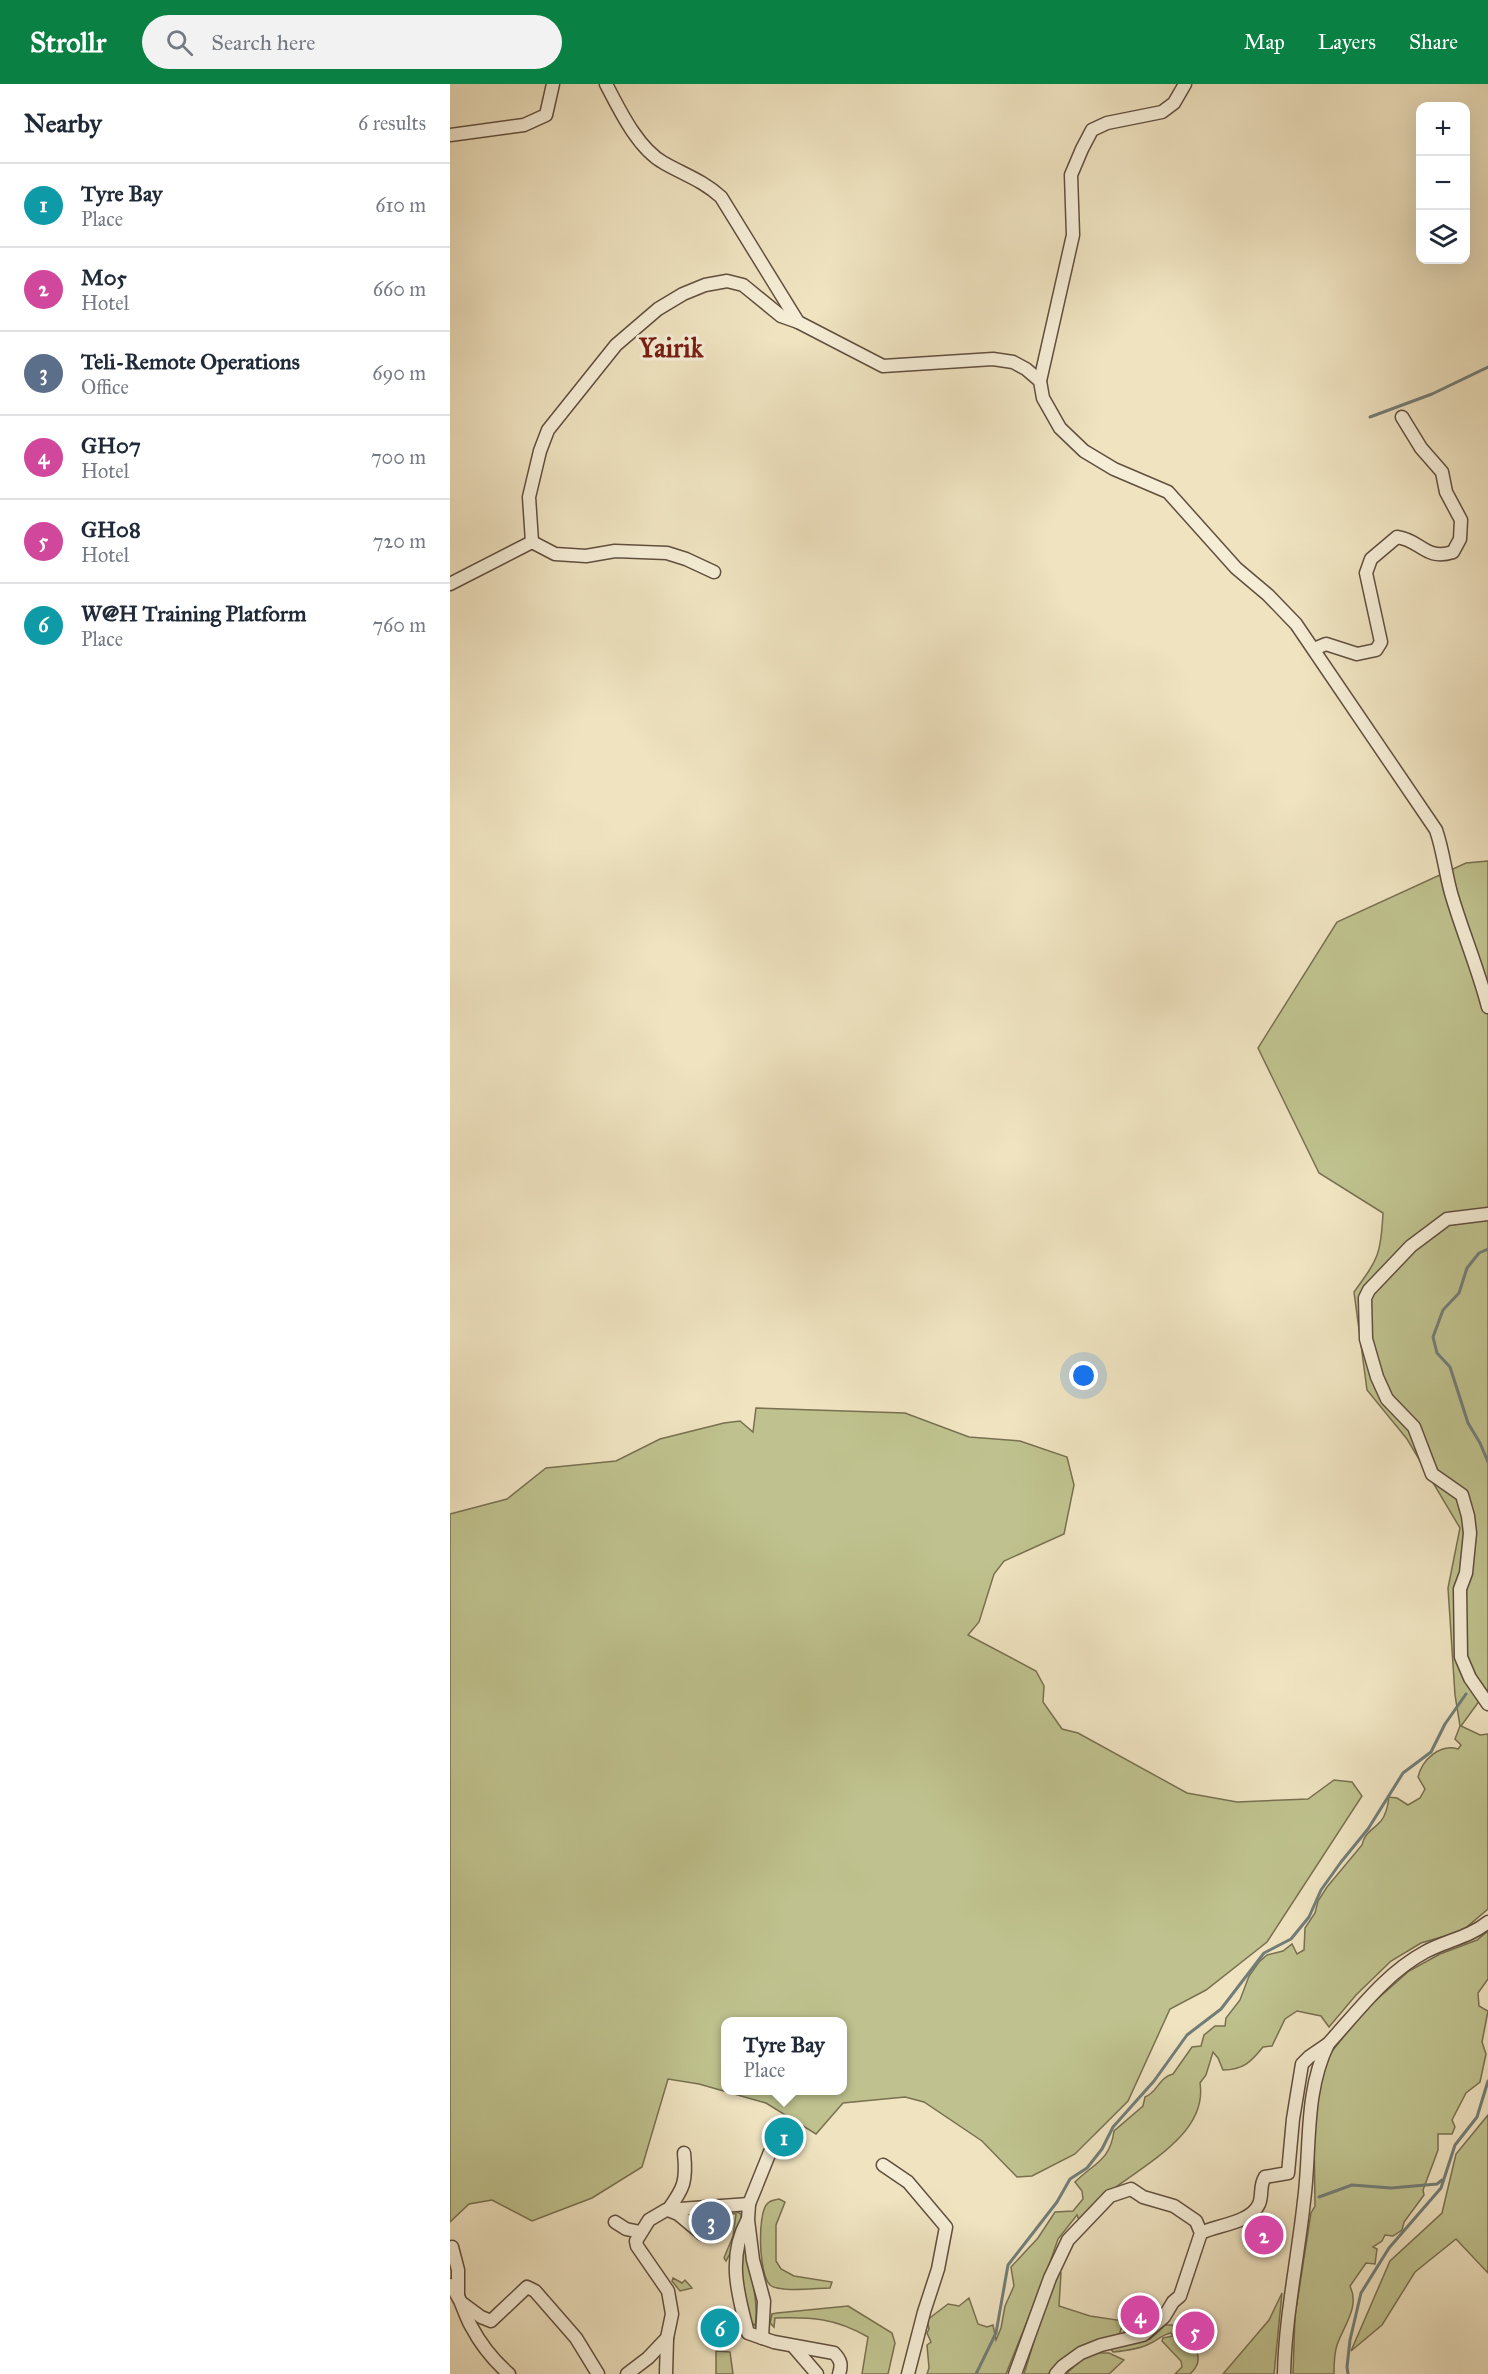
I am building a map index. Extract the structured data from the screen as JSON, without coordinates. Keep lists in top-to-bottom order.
{
  "districts": ["Yairik"],
  "page": {
    "header": "Strollr",
    "search": "Search here",
    "nav": ["Map", "Layers", "Share"],
    "heading": ["Nearby", "6 results"],
    "map_buttons": ["+", "−"],
    "list": [
      {
        "mark": "1",
        "name": "Tyre Bay",
        "note": "Place",
        "value": "610 m"
      },
      {
        "mark": "2",
        "name": "M05",
        "note": "Hotel",
        "value": "660 m"
      },
      {
        "mark": "3",
        "name": "Teli-Remote Operations",
        "note": "Office",
        "value": "690 m"
      },
      {
        "mark": "4",
        "name": "GH07",
        "note": "Hotel",
        "value": "700 m"
      },
      {
        "mark": "5",
        "name": "GH08",
        "note": "Hotel",
        "value": "720 m"
      },
      {
        "mark": "6",
        "name": "W@H Training Platform",
        "note": "Place",
        "value": "760 m"
      }
    ],
    "popup": ["Tyre Bay", "Place"],
    "pins": [
      "1",
      "3",
      "2",
      "4",
      "6",
      "5"
    ]
  }
}
